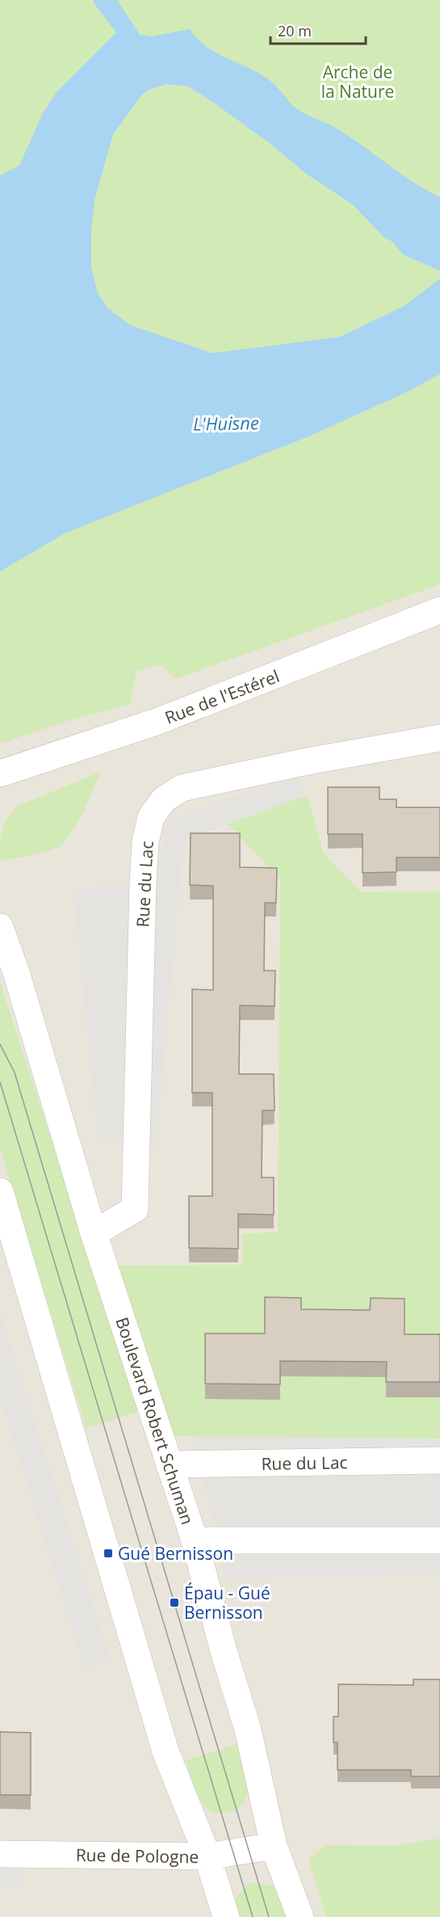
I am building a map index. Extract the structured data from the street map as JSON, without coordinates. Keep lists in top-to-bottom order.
{
  "streets": {
    "street": [
      "Rue de l'Estérel",
      "Rue du Lac",
      "Boulevard Robert Schuman",
      "Rue de Pologne"
    ]
  },
  "crossings": [
    ["Rue du Lac", "Boulevard Robert Schuman"],
    ["Boulevard Robert Schuman", "Rue de Pologne"]
  ],
  "water": ["L'Huisne"],
  "parks": ["Arche de la Nature"],
  "places": {
    "transit": ["Gué Bernisson", "Épau - Gué Bernisson"]
  },
  "scale_bar": "20 m"
}
